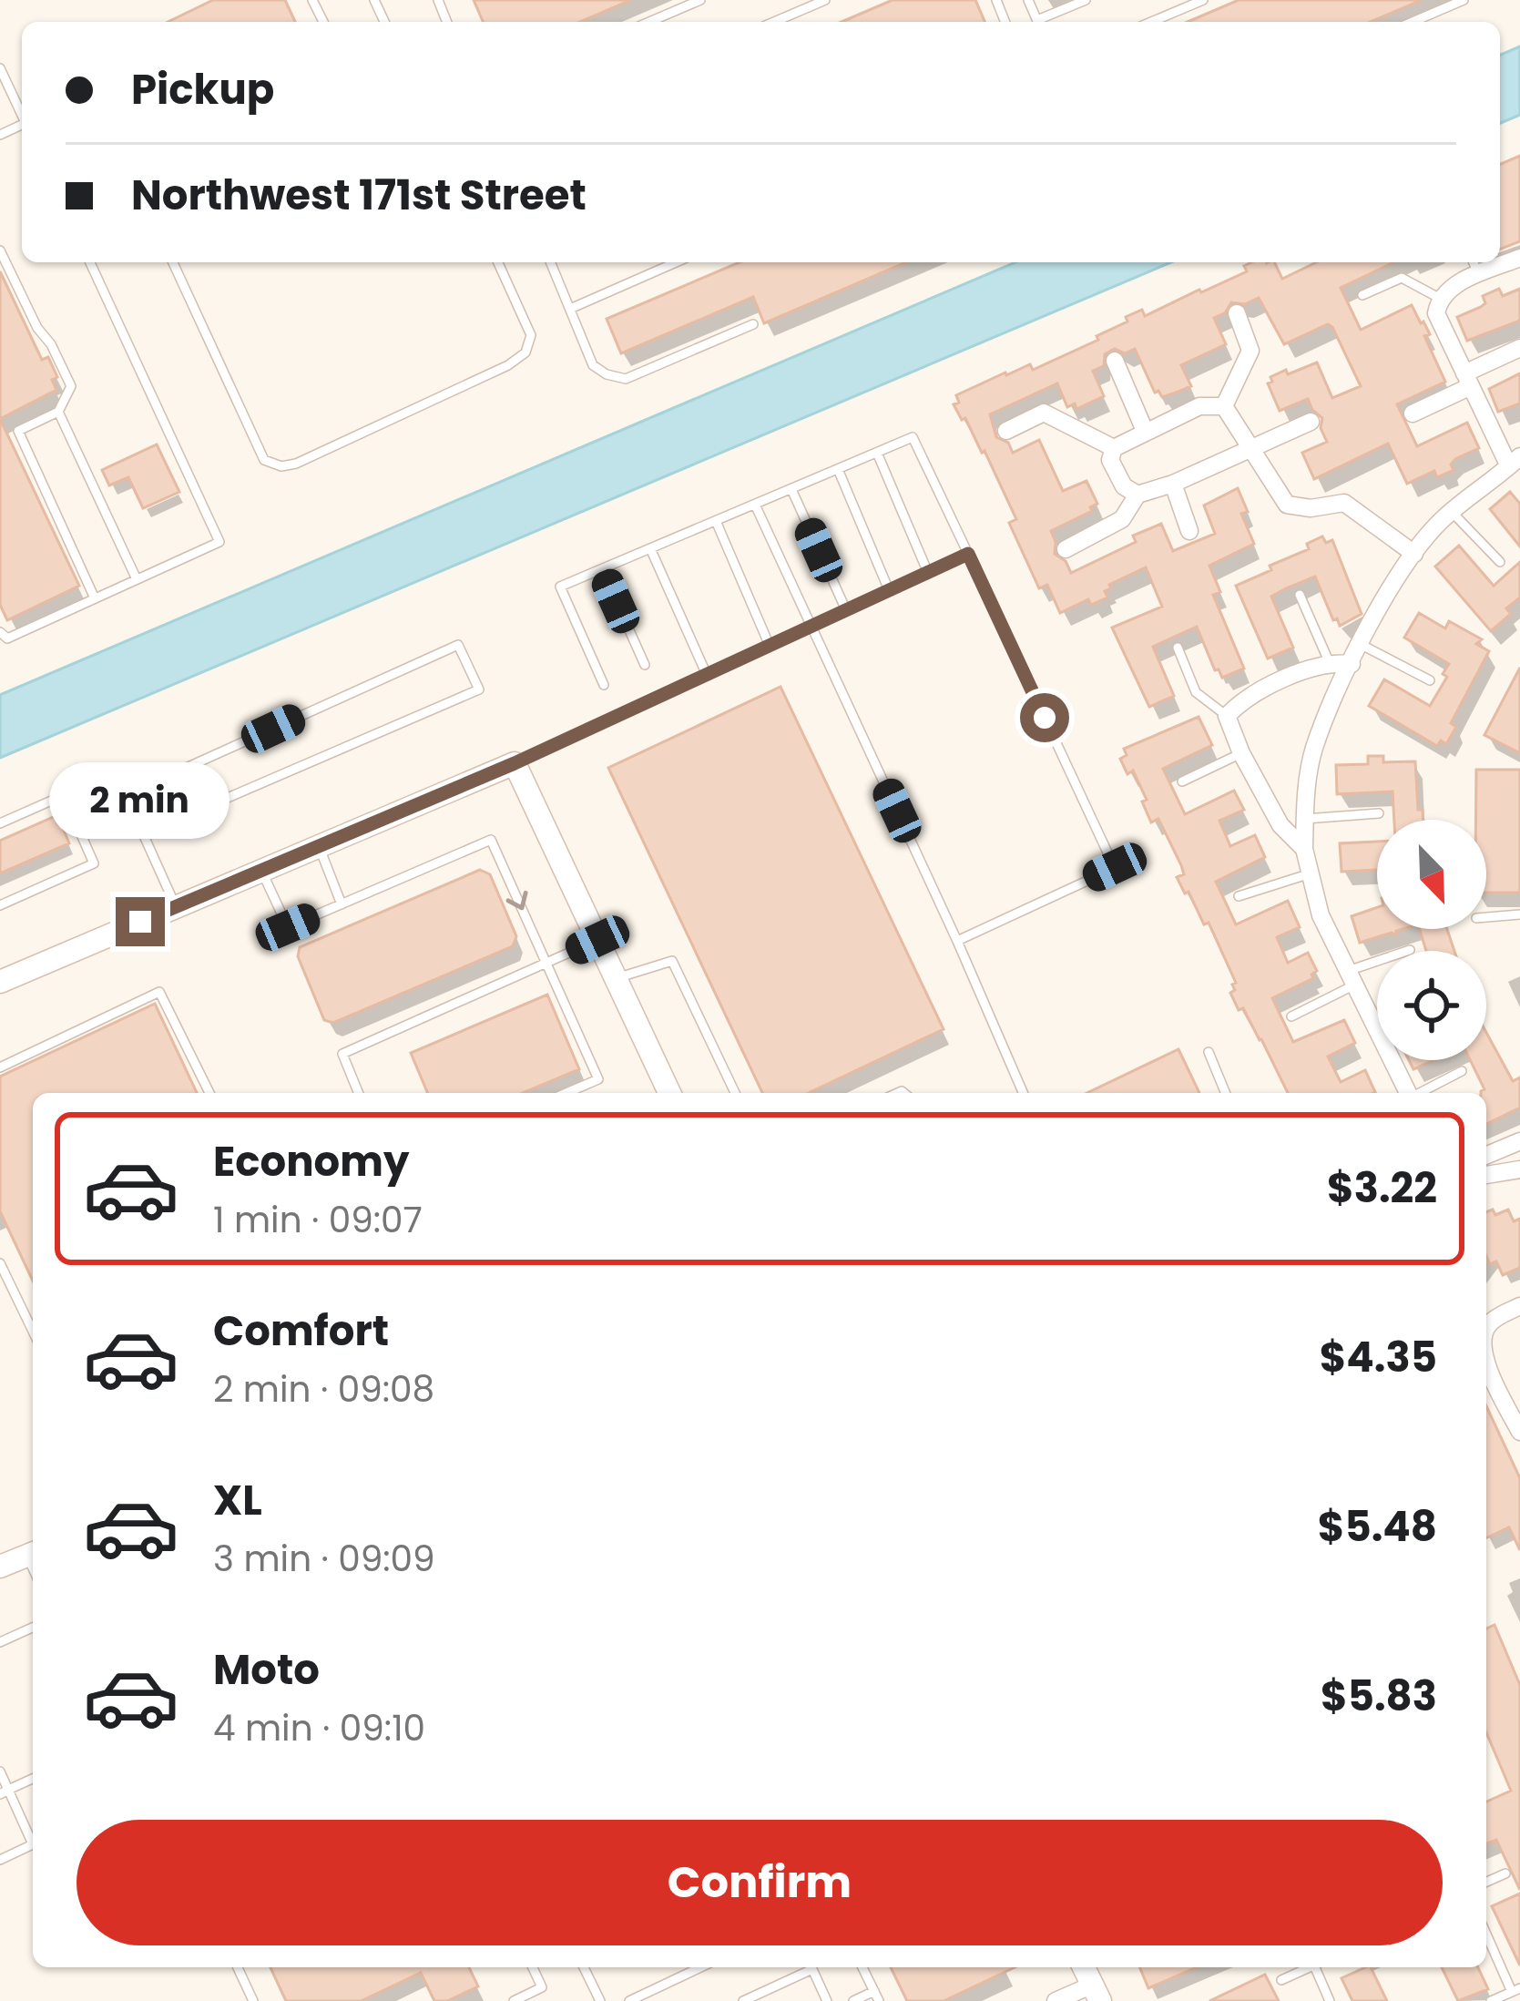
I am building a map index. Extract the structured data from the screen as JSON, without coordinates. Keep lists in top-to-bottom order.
{
  "north": "bottom right",
  "page": {
    "banner": ["Pickup", "Northwest 171st Street"],
    "bubble": "2 min",
    "list": [
      {
        "name": "Economy",
        "note": "1 min · 09:07",
        "value": "$3.22"
      },
      {
        "name": "Comfort",
        "note": "2 min · 09:08",
        "value": "$4.35"
      },
      {
        "name": "XL",
        "note": "3 min · 09:09",
        "value": "$5.48"
      },
      {
        "name": "Moto",
        "note": "4 min · 09:10",
        "value": "$5.83"
      }
    ],
    "buttons": "Confirm"
  }
}
